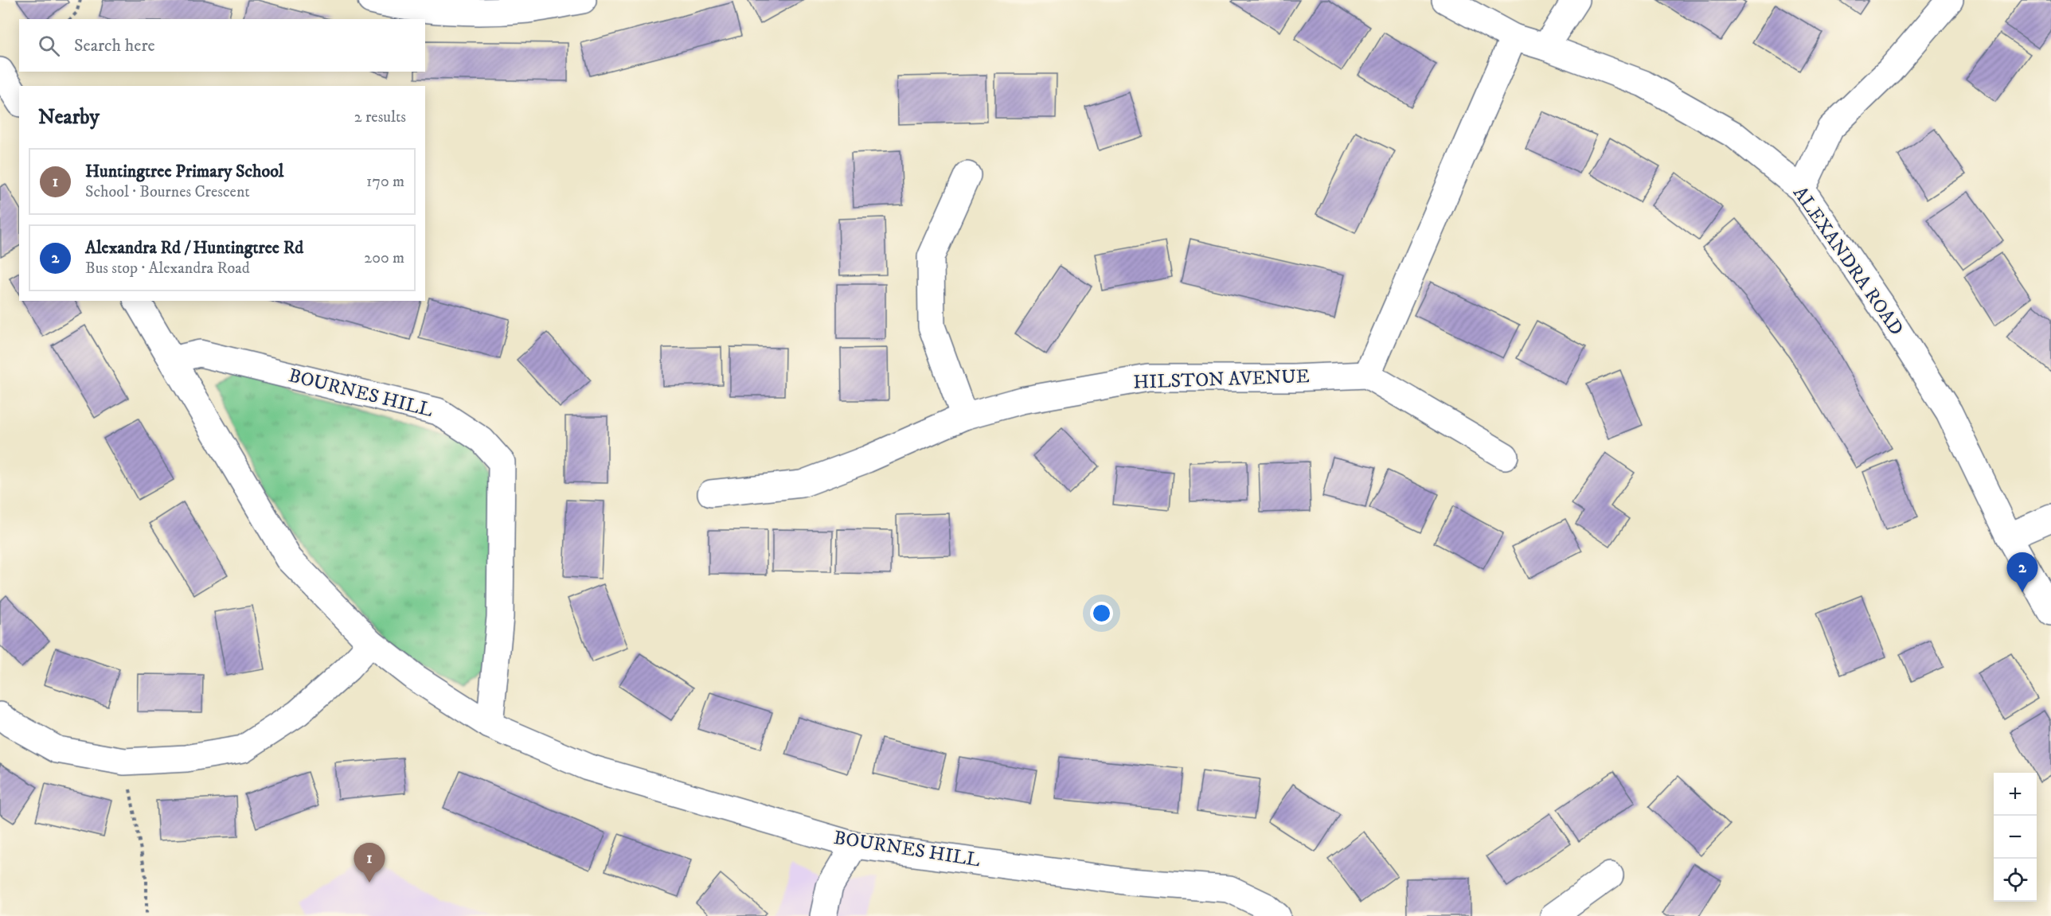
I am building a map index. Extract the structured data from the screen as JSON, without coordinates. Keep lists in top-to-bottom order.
{
  "streets": {
    "street": ["ALEXANDRA ROAD", "HILSTON AVENUE", "BOURNES HILL"]
  },
  "page": {
    "search": "Search here",
    "heading": ["Nearby", "2 results"],
    "list": [
      {
        "mark": "1",
        "name": "Huntingtree Primary School",
        "note": "School · Bournes Crescent",
        "value": "170 m"
      },
      {
        "mark": "2",
        "name": "Alexandra Rd / Huntingtree Rd",
        "note": "Bus stop · Alexandra Road",
        "value": "200 m"
      }
    ],
    "pins": ["2", "1"],
    "map_buttons": ["+", "−"]
  }
}
